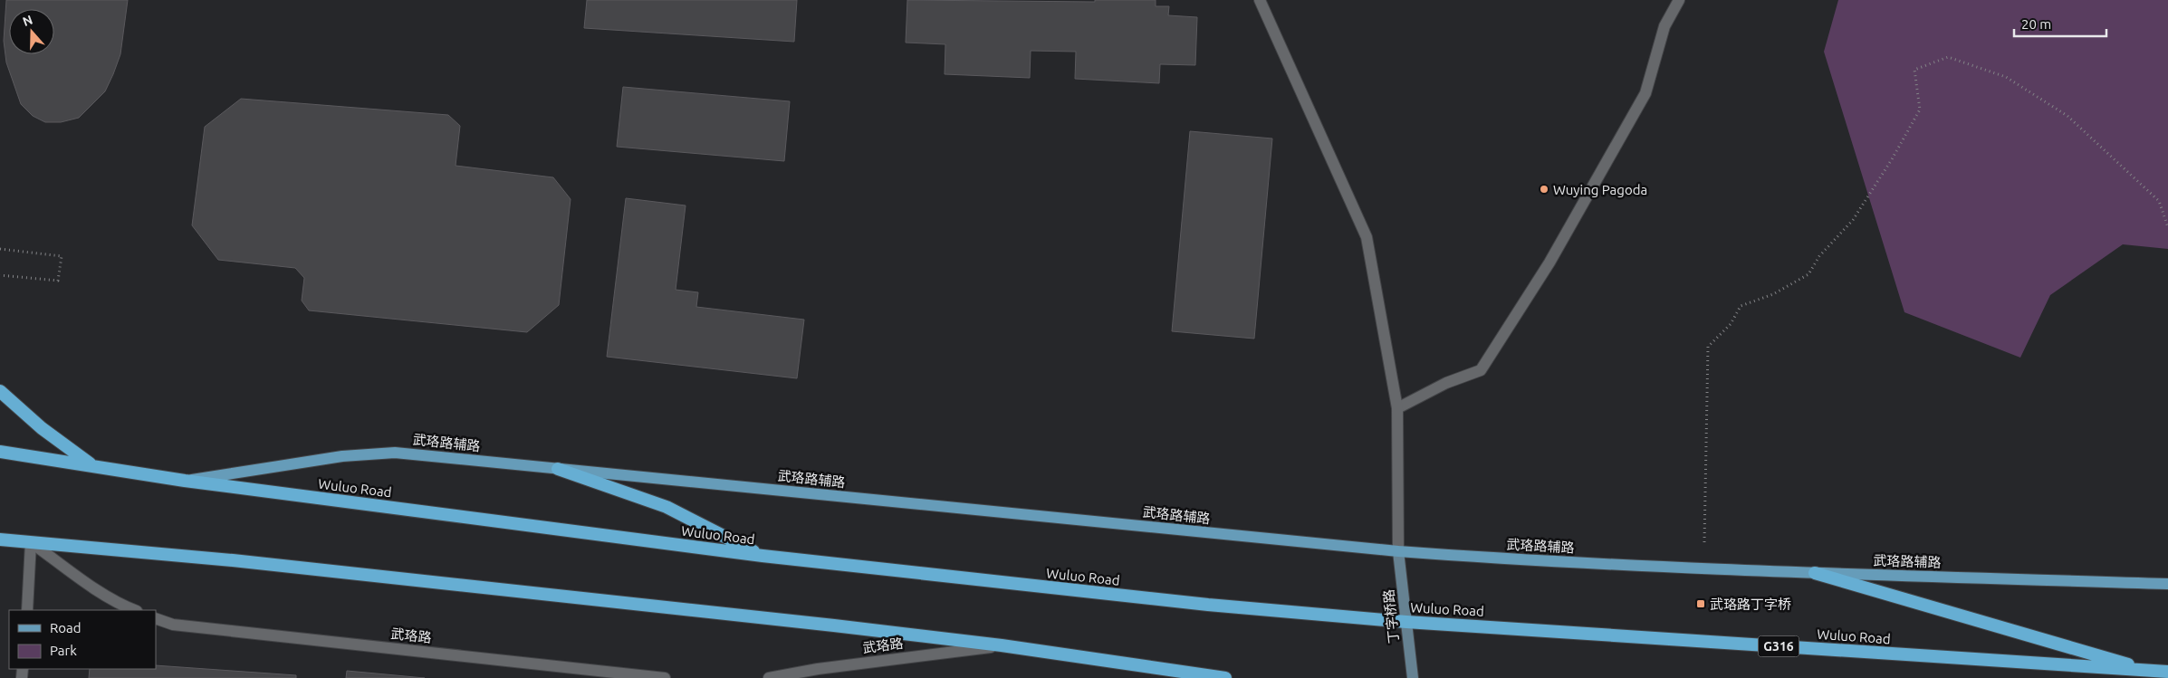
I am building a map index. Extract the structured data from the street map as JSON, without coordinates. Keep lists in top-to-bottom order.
{
  "streets": {
    "highway": ["Wuluo Road", "G316"],
    "main road": ["武珞路辅路", "丁字桥路"],
    "street": ["武珞路"]
  },
  "crossings": [
    ["武珞路辅路", "Wuluo Road"],
    ["武珞路辅路", "丁字桥路"],
    ["Wuluo Road", "丁字桥路"]
  ],
  "places": {
    "other": ["Wuying Pagoda"],
    "transit": ["武珞路丁字桥"]
  },
  "legend": ["Road", "Park"],
  "scale_bar": "20 m",
  "north": "top"
}
